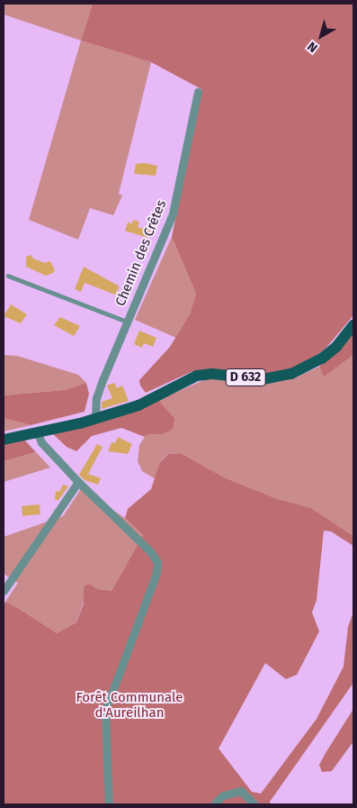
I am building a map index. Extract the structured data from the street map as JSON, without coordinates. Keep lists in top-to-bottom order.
{
  "streets": {
    "main road": ["D 632"],
    "street": ["Chemin des Crêtes"]
  },
  "crossings": [
    ["Chemin des Crêtes", "D 632"]
  ],
  "parks": ["Forêt Communale d'Aureilhan"],
  "north": "bottom left"
}
